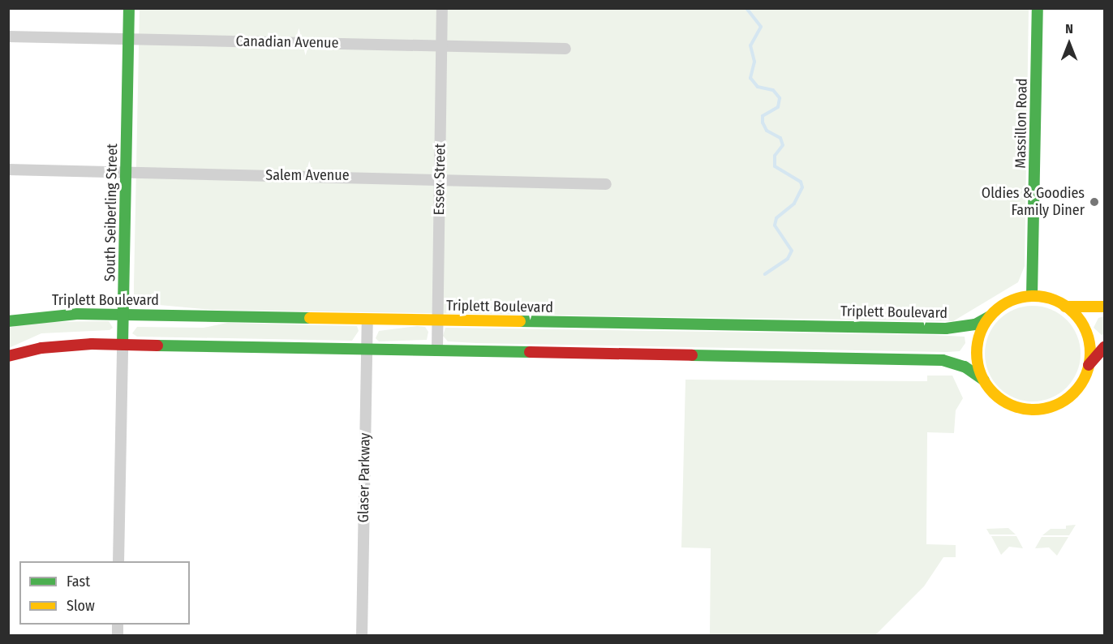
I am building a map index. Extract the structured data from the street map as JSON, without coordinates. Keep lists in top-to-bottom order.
{
  "streets": {
    "main road": ["Massillon Road", "South Seiberling Street", "Triplett Boulevard"],
    "street": [
      "Canadian Avenue",
      "Salem Avenue",
      "Essex Street",
      "Glaser Parkway"
    ]
  },
  "crossings": [
    ["Canadian Avenue", "Essex Street"],
    ["Canadian Avenue", "South Seiberling Street"],
    ["Massillon Road", "Triplett Boulevard"],
    ["Salem Avenue", "Essex Street"],
    ["Salem Avenue", "South Seiberling Street"],
    ["Essex Street", "Triplett Boulevard"],
    ["South Seiberling Street", "Triplett Boulevard"],
    ["Triplett Boulevard", "Glaser Parkway"]
  ],
  "places": ["Oldies & Goodies Family Diner"],
  "legend": ["Fast", "Slow"],
  "north": "top"
}
